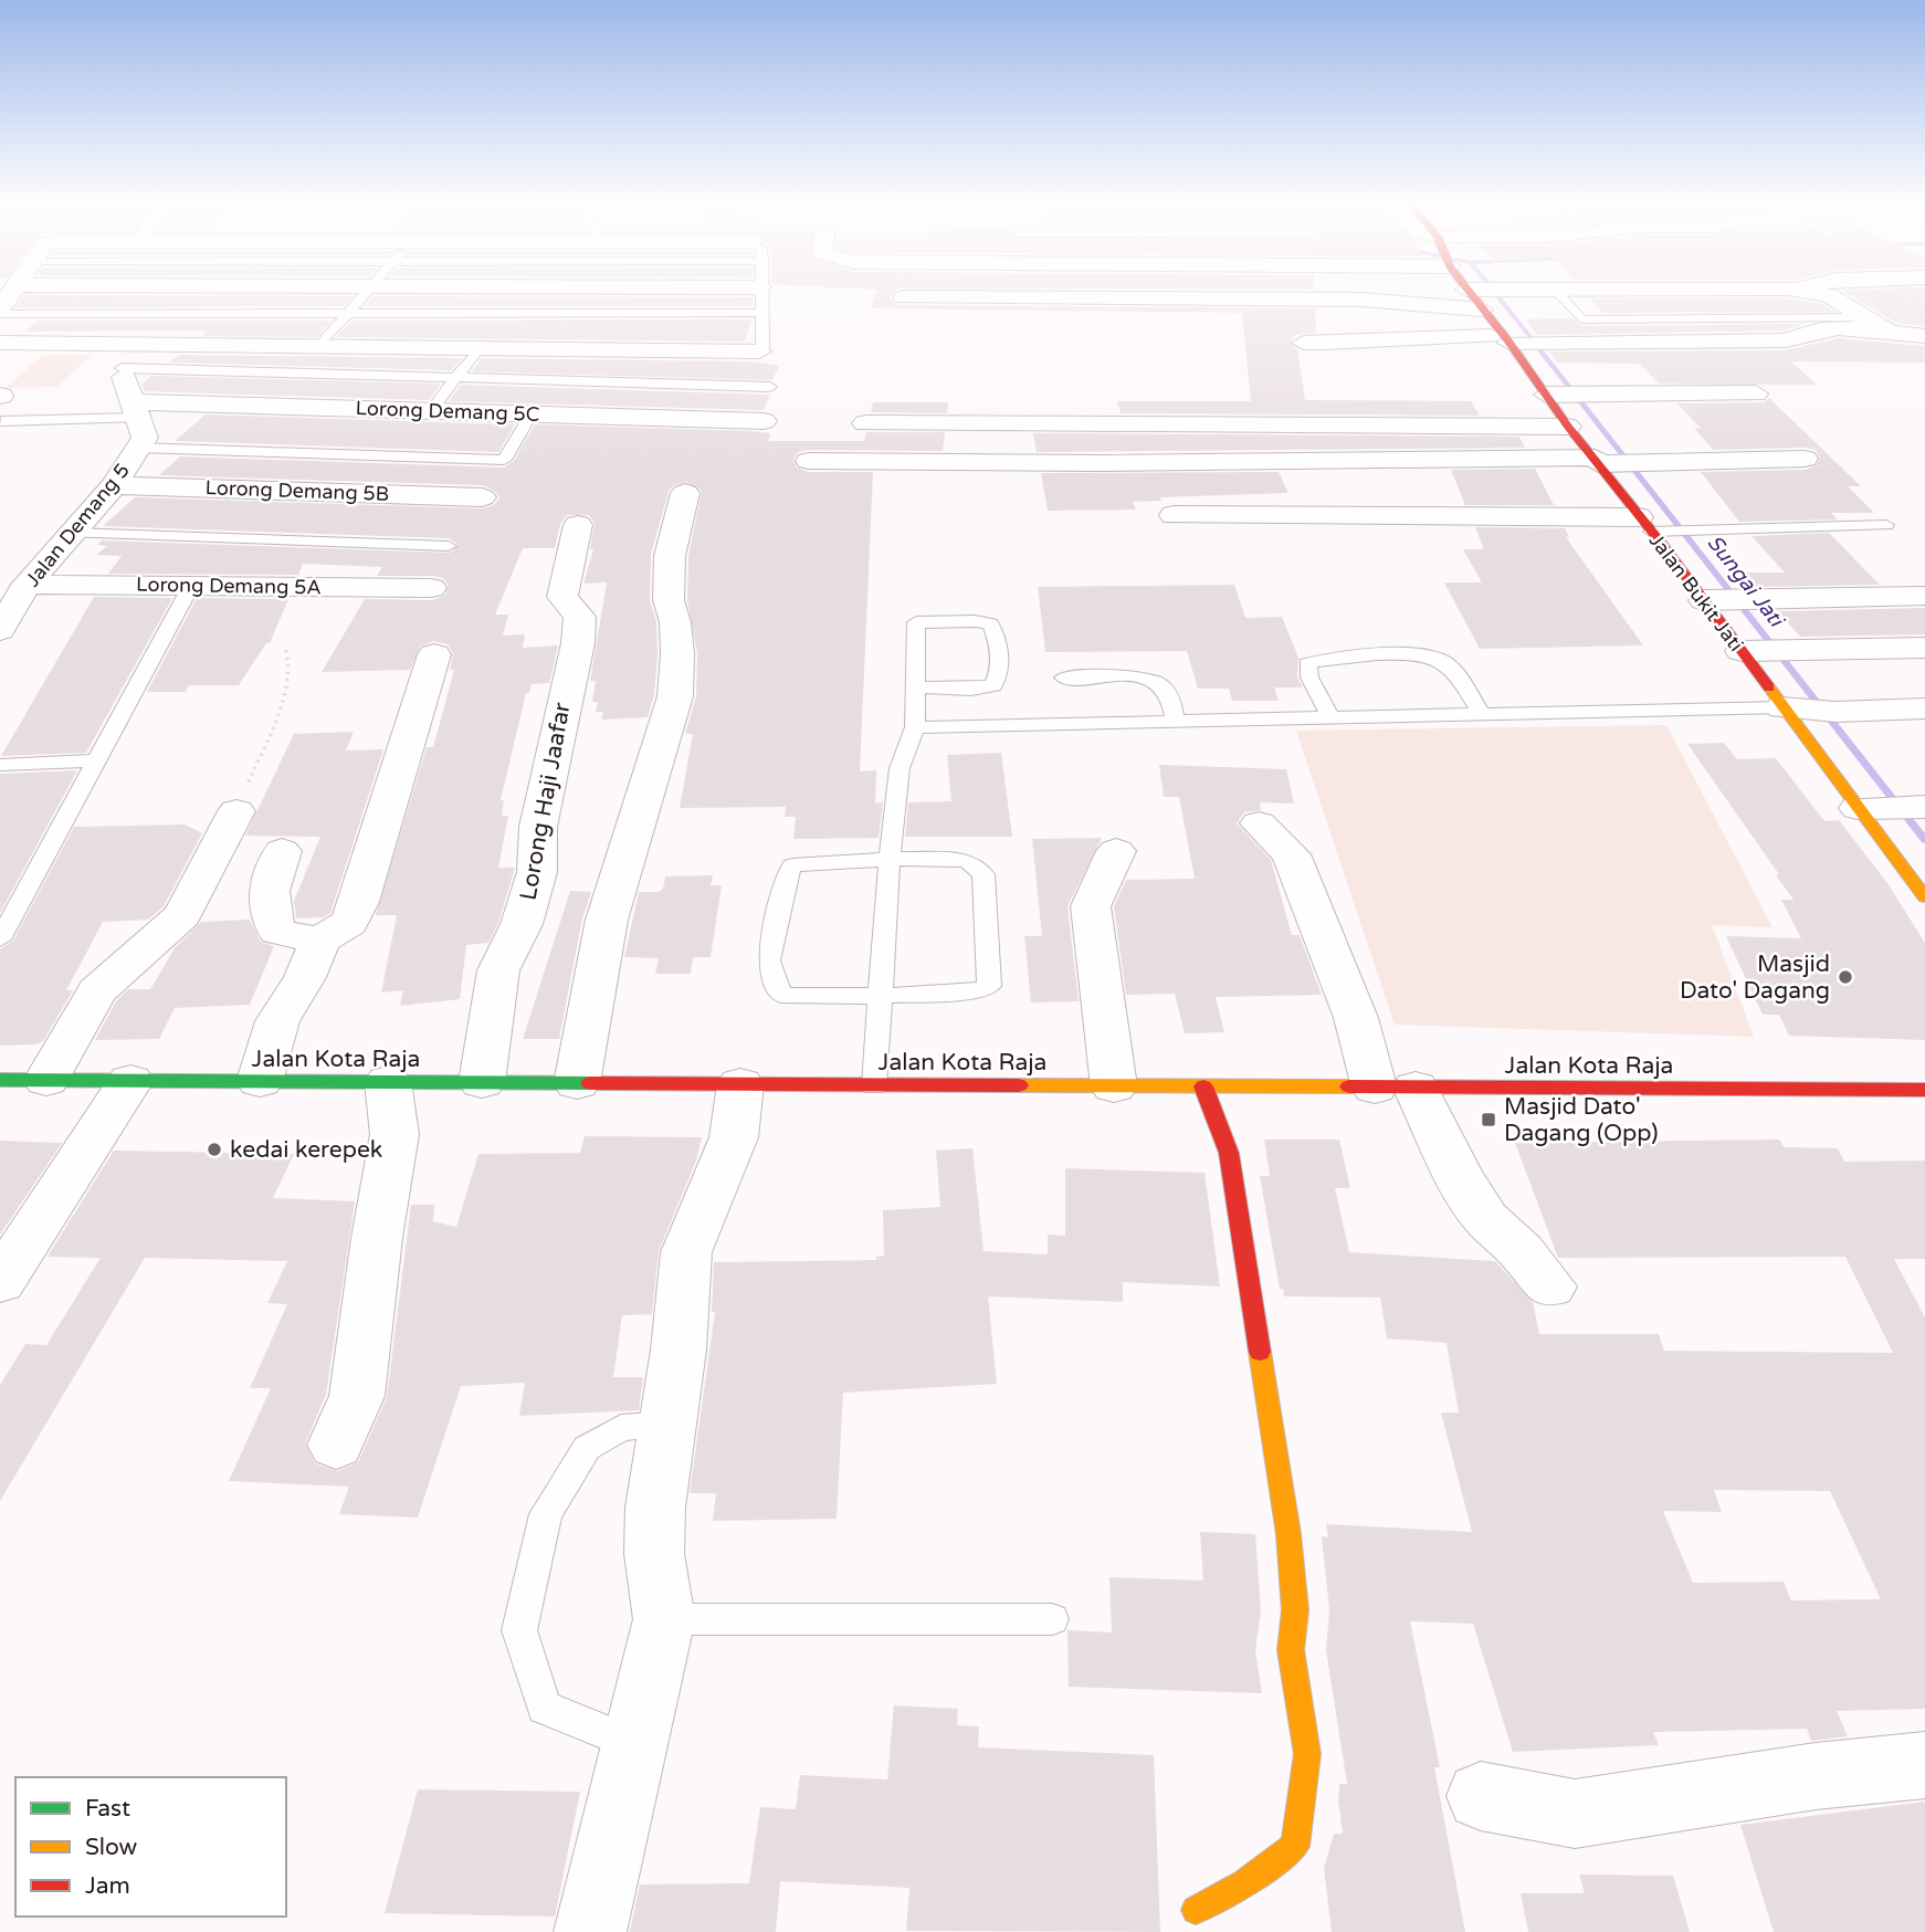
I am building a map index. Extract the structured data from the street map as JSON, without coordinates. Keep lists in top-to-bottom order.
{
  "streets": {
    "street": [
      "Lorong Demang 5C",
      "Lorong Demang 5B",
      "Jalan Demang 5",
      "Lorong Demang 5A",
      "Jalan Bukit Jati",
      "Lorong Haji Jaafar",
      "Jalan Kota Raja"
    ]
  },
  "crossings": [
    ["Lorong Demang 5C", "Jalan Demang 5"],
    ["Lorong Demang 5B", "Jalan Demang 5"],
    ["Jalan Demang 5", "Lorong Demang 5A"],
    ["Lorong Haji Jaafar", "Jalan Kota Raja"]
  ],
  "water": ["Sungai Jati"],
  "places": {
    "other": ["Masjid Dato' Dagang", "kedai kerepek"],
    "transit": ["Masjid Dato' Dagang (Opp)"]
  },
  "legend": ["Fast", "Slow", "Jam"]
}
